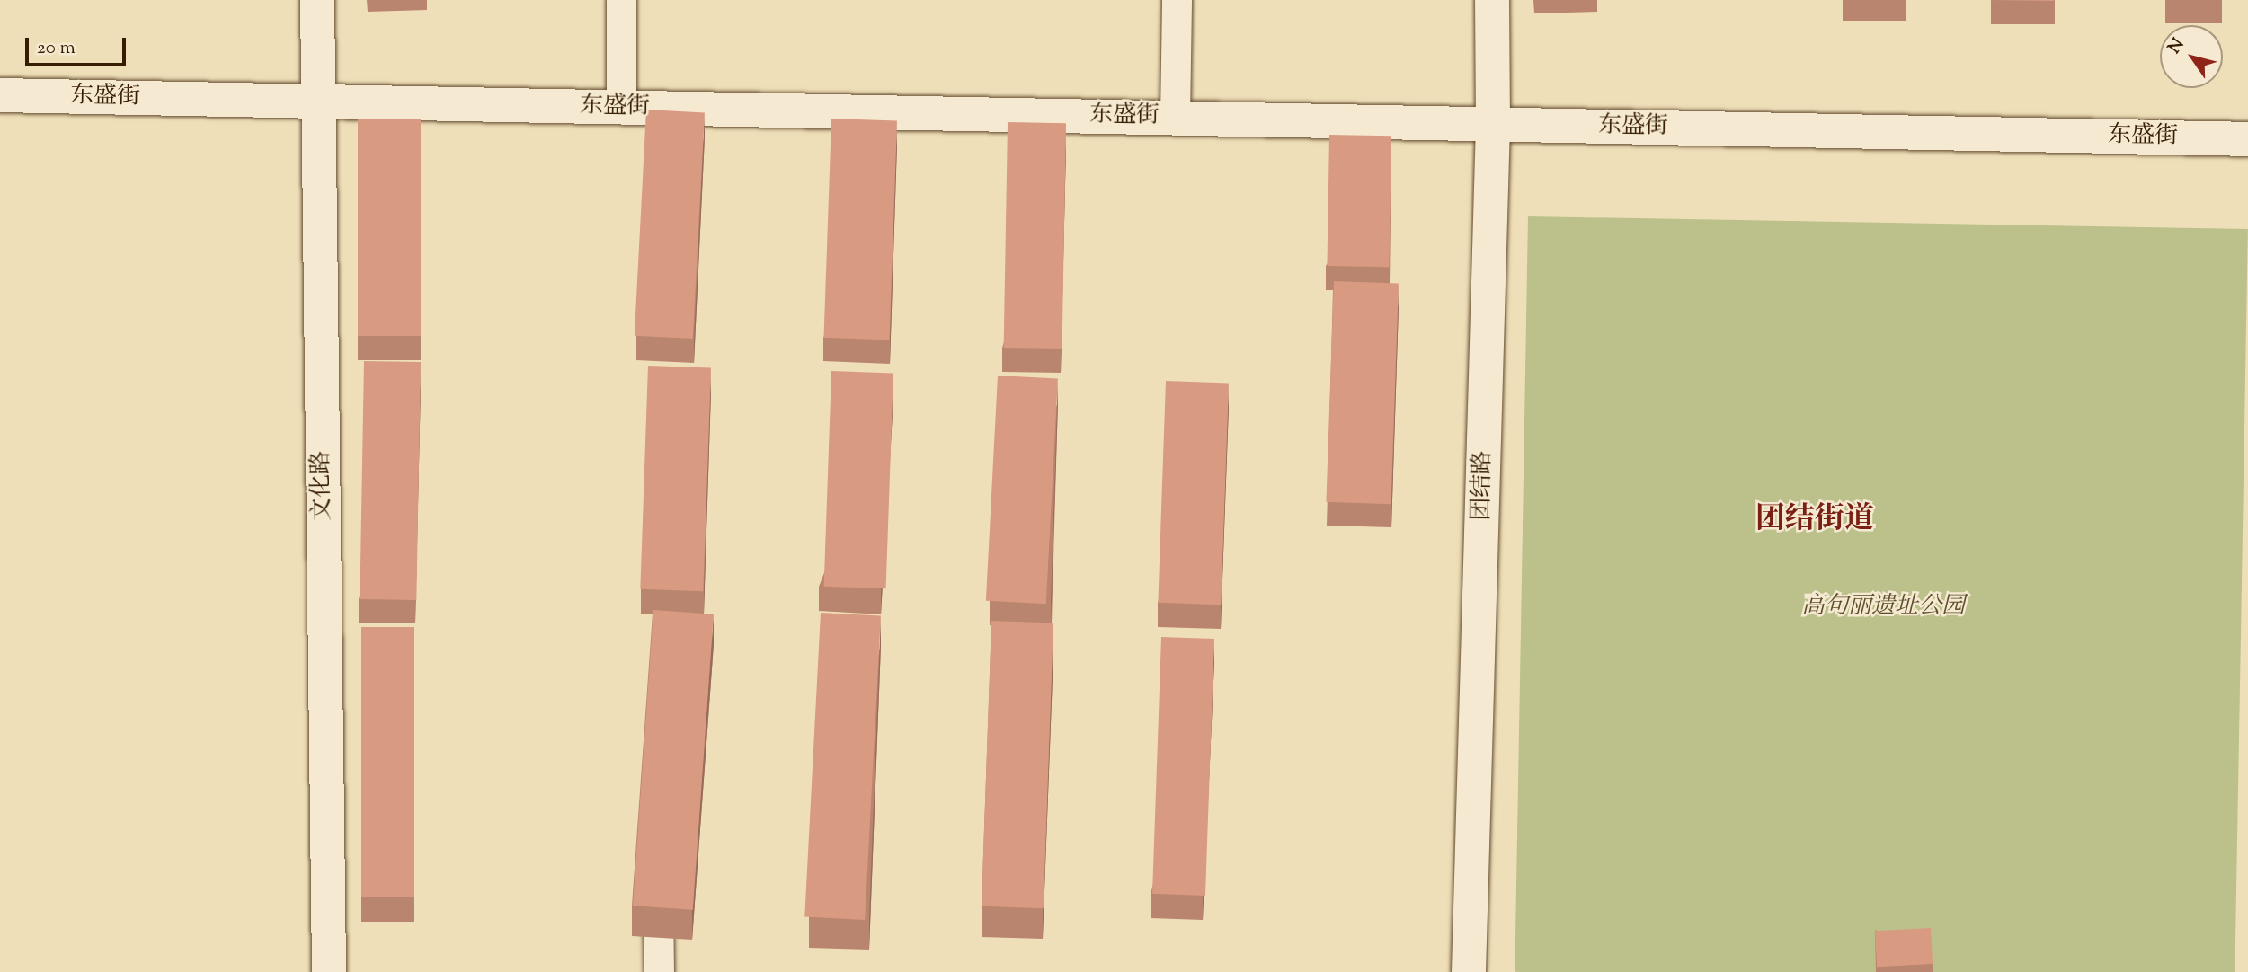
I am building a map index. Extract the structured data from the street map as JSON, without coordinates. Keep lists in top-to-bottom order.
{
  "streets": {
    "street": ["东盛街", "文化路", "团结路"]
  },
  "crossings": [
    ["东盛街", "文化路"],
    ["东盛街", "团结路"]
  ],
  "districts": ["团结街道"],
  "parks": ["高句丽遗址公园"],
  "scale_bar": "20 m",
  "north": "top left"
}
